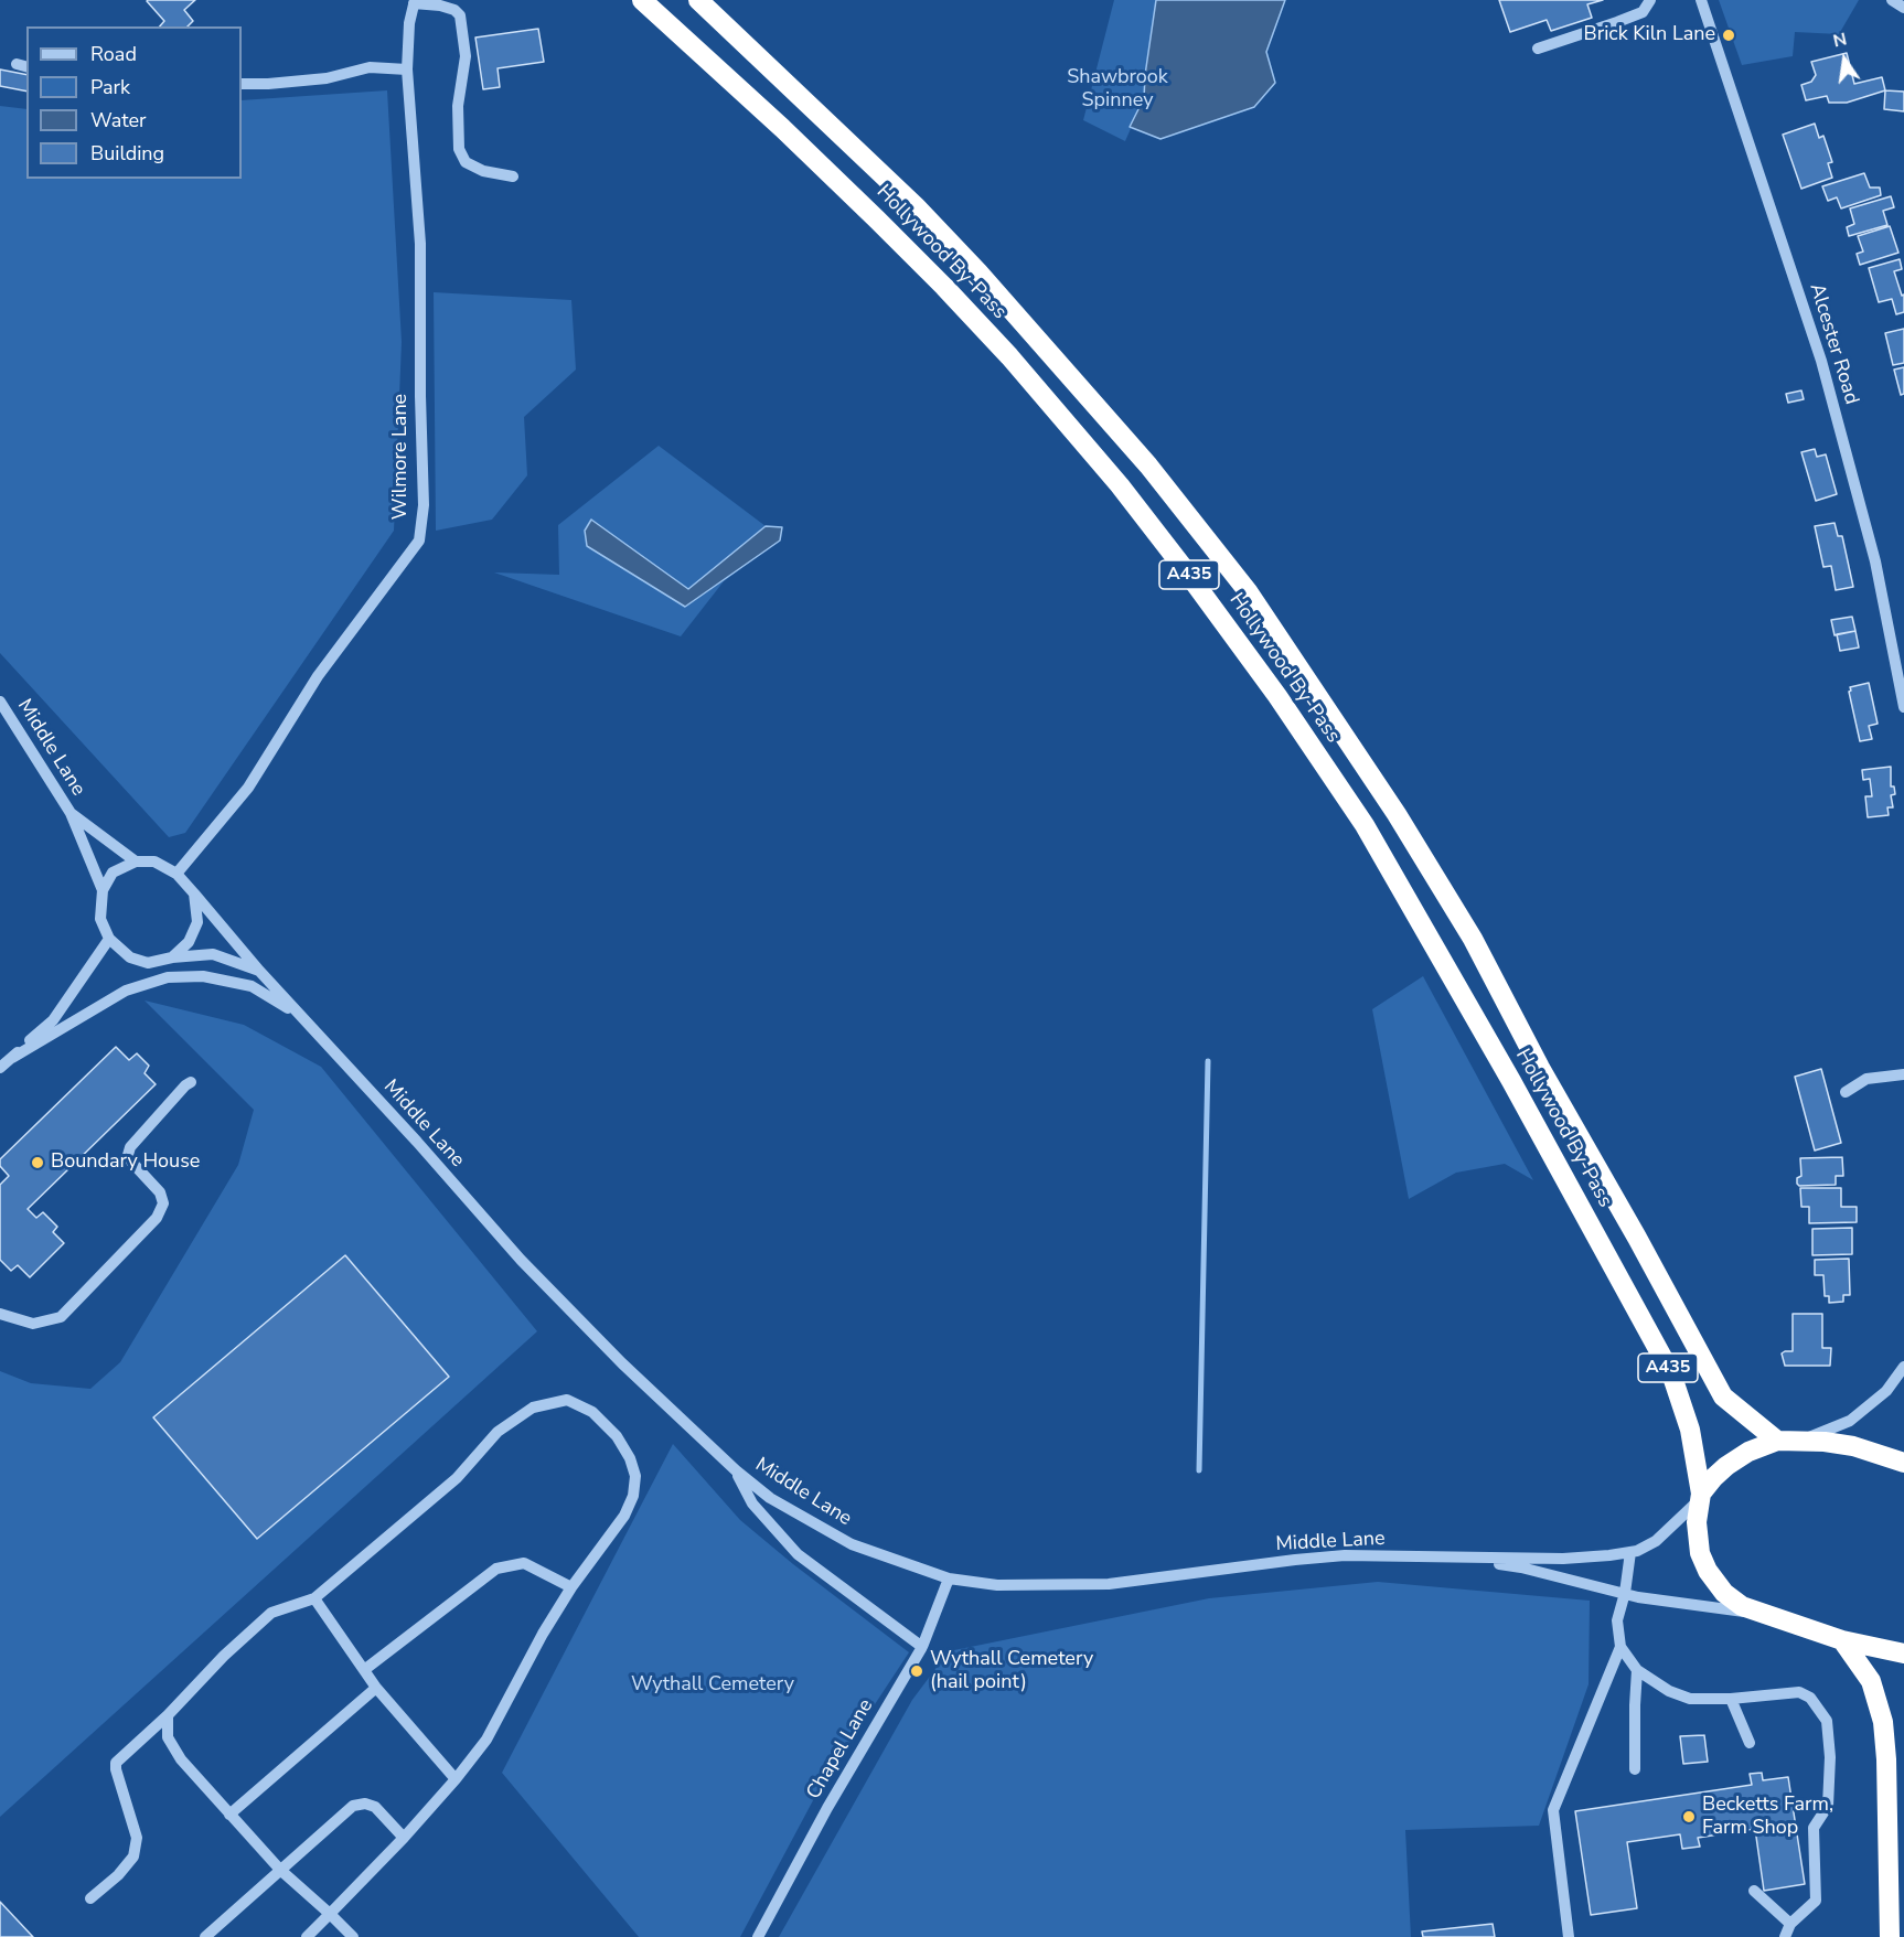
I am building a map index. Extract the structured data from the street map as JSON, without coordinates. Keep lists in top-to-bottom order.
{
  "streets": {
    "highway": ["Hollywood By-Pass", "A435"],
    "street": [
      "Alcester Road",
      "Wilmore Lane",
      "Middle Lane",
      "Chapel Lane"
    ]
  },
  "crossings": [
    ["Hollywood By-Pass", "Middle Lane"],
    ["Wilmore Lane", "Middle Lane"],
    ["Middle Lane", "Chapel Lane"]
  ],
  "parks": ["Shawbrook Spinney", "Wythall Cemetery"],
  "places": [
    "Brick Kiln Lane",
    "Boundary House",
    "Wythall Cemetery (hail point)",
    "Becketts Farm, Farm Shop"
  ],
  "legend": [
    "Road",
    "Park",
    "Water",
    "Building"
  ],
  "north": "top"
}
